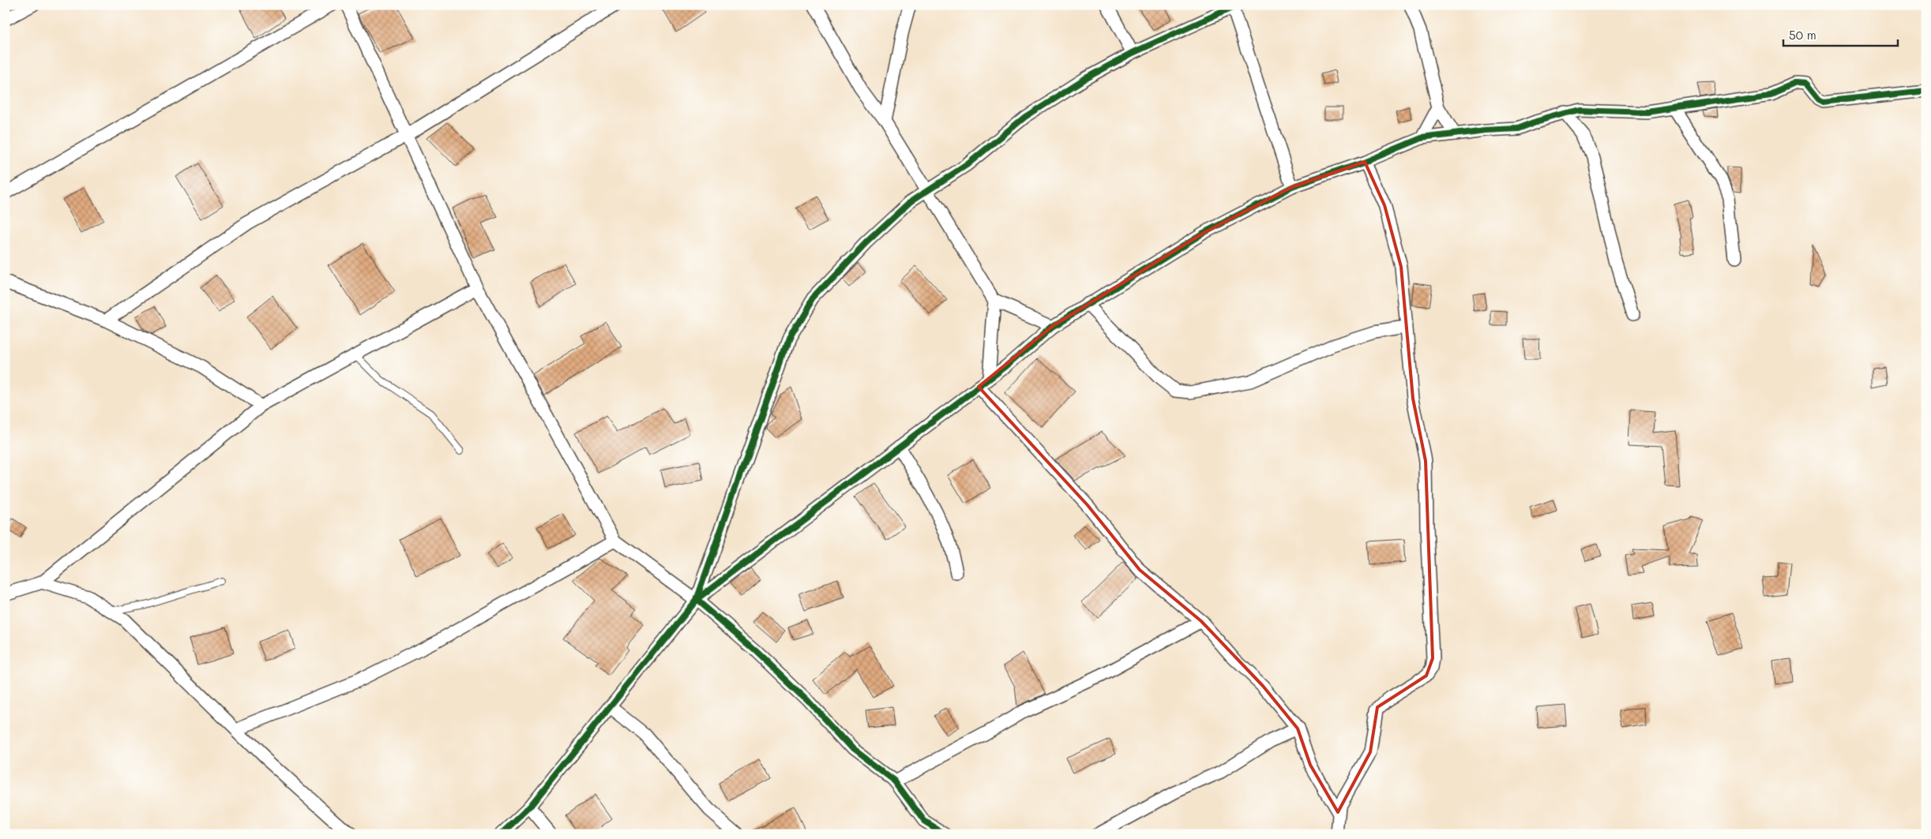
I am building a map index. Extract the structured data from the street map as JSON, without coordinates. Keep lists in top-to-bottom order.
{
  "scale_bar": "50 m"
}
